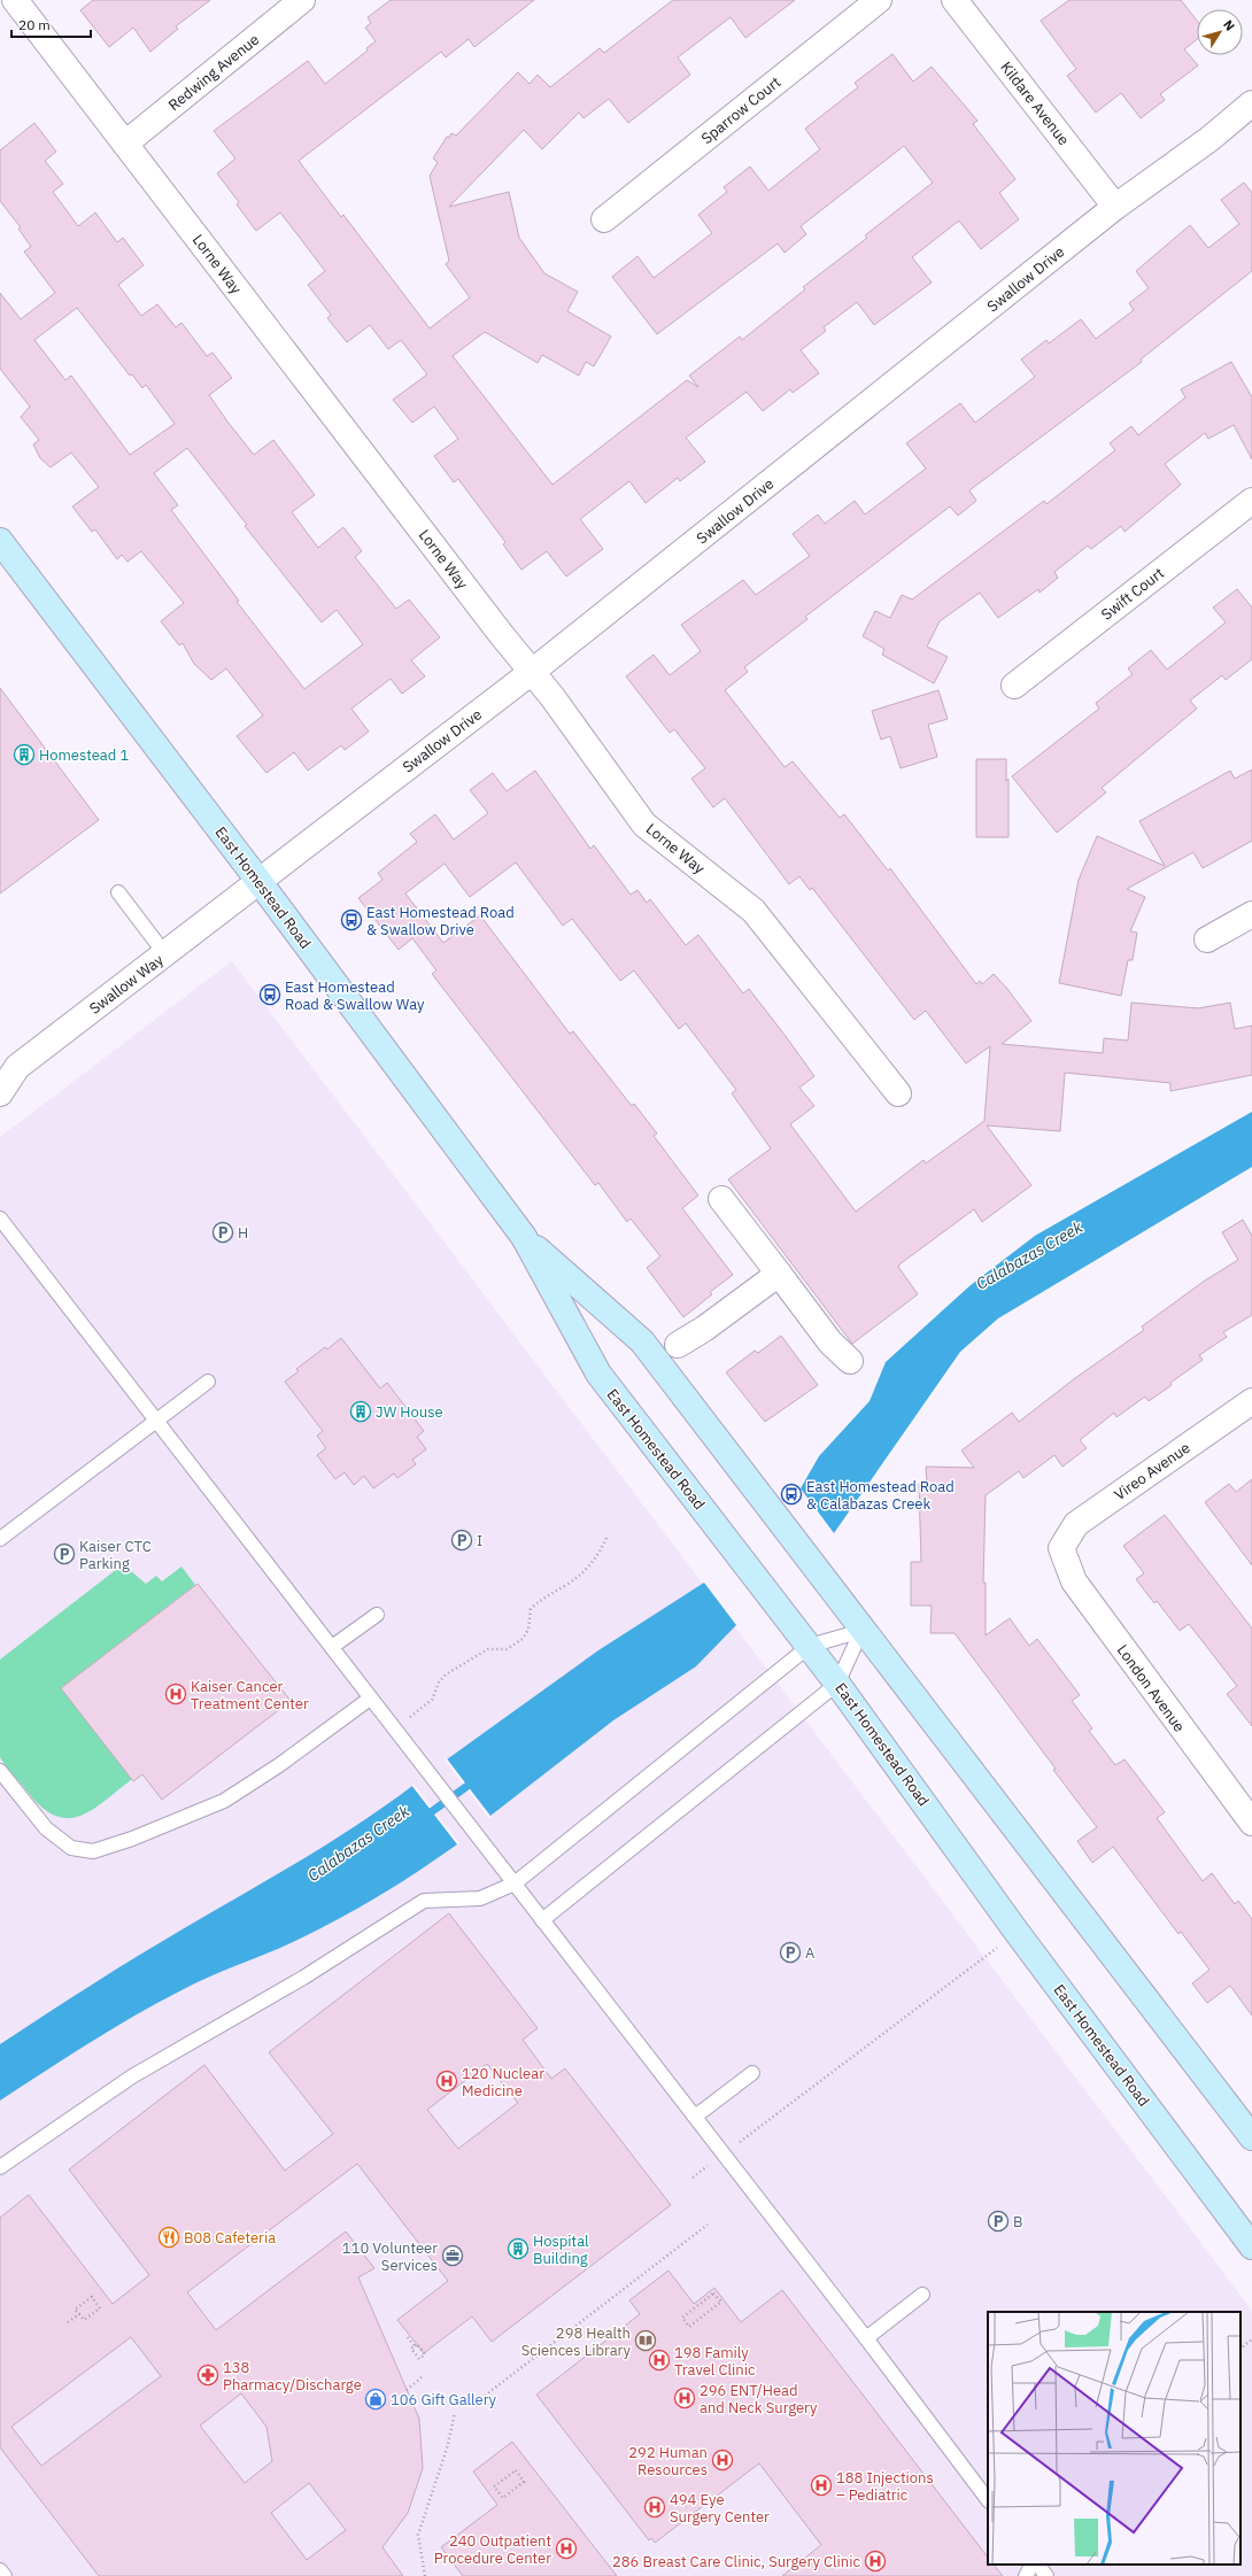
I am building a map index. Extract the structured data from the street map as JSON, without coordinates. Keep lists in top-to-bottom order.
{
  "streets": {
    "main road": ["East Homestead Road"],
    "street": [
      "Redwing Avenue",
      "Kildare Avenue",
      "Sparrow Court",
      "Lorne Way",
      "Swallow Drive",
      "Swift Court",
      "Swallow Way",
      "Vireo Avenue",
      "London Avenue"
    ]
  },
  "crossings": [
    ["Redwing Avenue", "Lorne Way"],
    ["Kildare Avenue", "Swallow Drive"],
    ["Lorne Way", "Swallow Drive"],
    ["Swallow Drive", "East Homestead Road"],
    ["Swallow Drive", "Swallow Way"],
    ["East Homestead Road", "Swallow Way"],
    ["Vireo Avenue", "London Avenue"]
  ],
  "water": ["Calabazas Creek"],
  "places": {
    "building": ["Homestead 1", "JW House", "Hospital Building"],
    "bus stop": ["East Homestead Road & Swallow Drive", "East Homestead Road & Swallow Way", "East Homestead Road & Calabazas Creek"],
    "parking": [
      "H",
      "I",
      "Kaiser CTC Parking",
      "A",
      "B"
    ],
    "hospital": [
      "Kaiser Cancer Treatment Center",
      "120 Nuclear Medicine",
      "198 Family Travel Clinic",
      "296 ENT/Head and Neck Surgery",
      "292 Human Resources",
      "188 Injections – Pediatric",
      "494 Eye Surgery Center",
      "240 Outpatient Procedure Center",
      "286 Breast Care Clinic, Surgery Clinic"
    ],
    "restaurant": ["B08 Cafeteria"],
    "office": ["110 Volunteer Services"],
    "library": ["298 Health Sciences Library"],
    "pharmacy": ["138 Pharmacy/Discharge"],
    "shop": ["106 Gift Gallery"]
  },
  "scale_bar": "20 m",
  "north": "top right"
}
